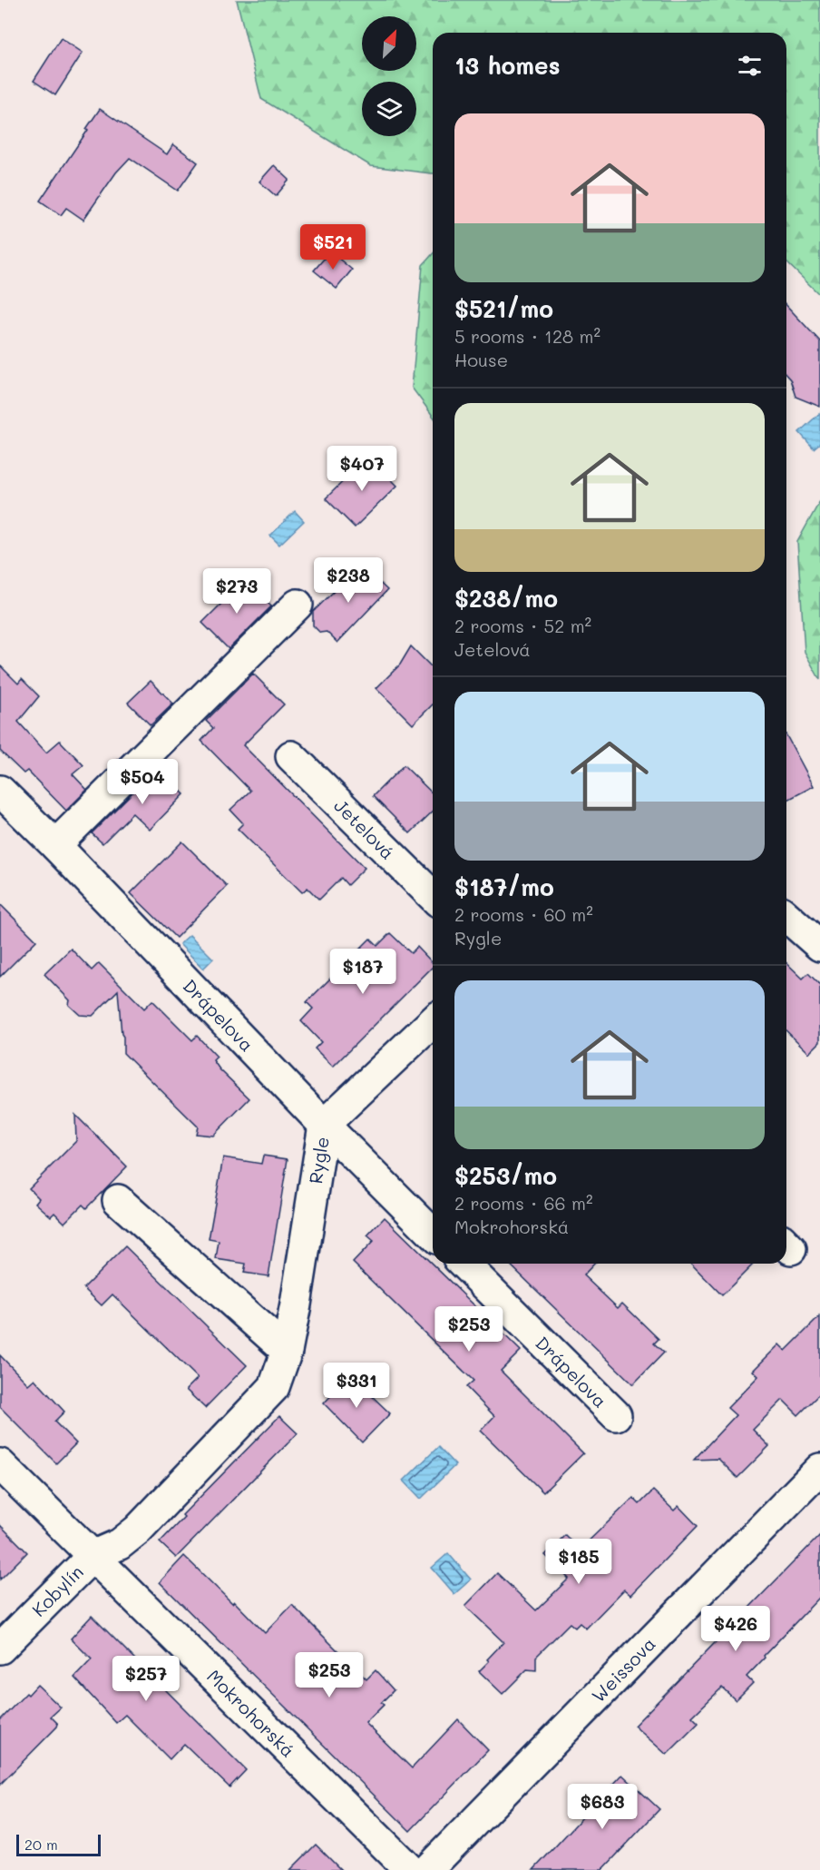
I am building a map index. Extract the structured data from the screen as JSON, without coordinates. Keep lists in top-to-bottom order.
{
  "streets": {
    "street": [
      "Jetelová",
      "Drápelova",
      "Rygle",
      "Kobylín",
      "Weissova",
      "Mokrohorská"
    ]
  },
  "crossings": [
    ["Drápelova", "Rygle"],
    ["Rygle", "Kobylín"],
    ["Rygle", "Mokrohorská"],
    ["Kobylín", "Mokrohorská"]
  ],
  "scale_bar": "20 m",
  "north": "top right",
  "page": {
    "heading": "13 homes",
    "list": [
      {
        "name": "$521/mo",
        "note": "5 rooms · 128 m² · House"
      },
      {
        "name": "$238/mo",
        "note": "2 rooms · 52 m² · Jetelová"
      },
      {
        "name": "$187/mo",
        "note": "2 rooms · 60 m² · Rygle"
      },
      {
        "name": "$253/mo",
        "note": "2 rooms · 66 m² · Mokrohorská"
      }
    ],
    "price": [
      "$521",
      "$407",
      "$238",
      "$273",
      "$504",
      "$187",
      "$253",
      "$331",
      "$185",
      "$426",
      "$253",
      "$257",
      "$683"
    ],
    "scale": "20 m"
  }
}
